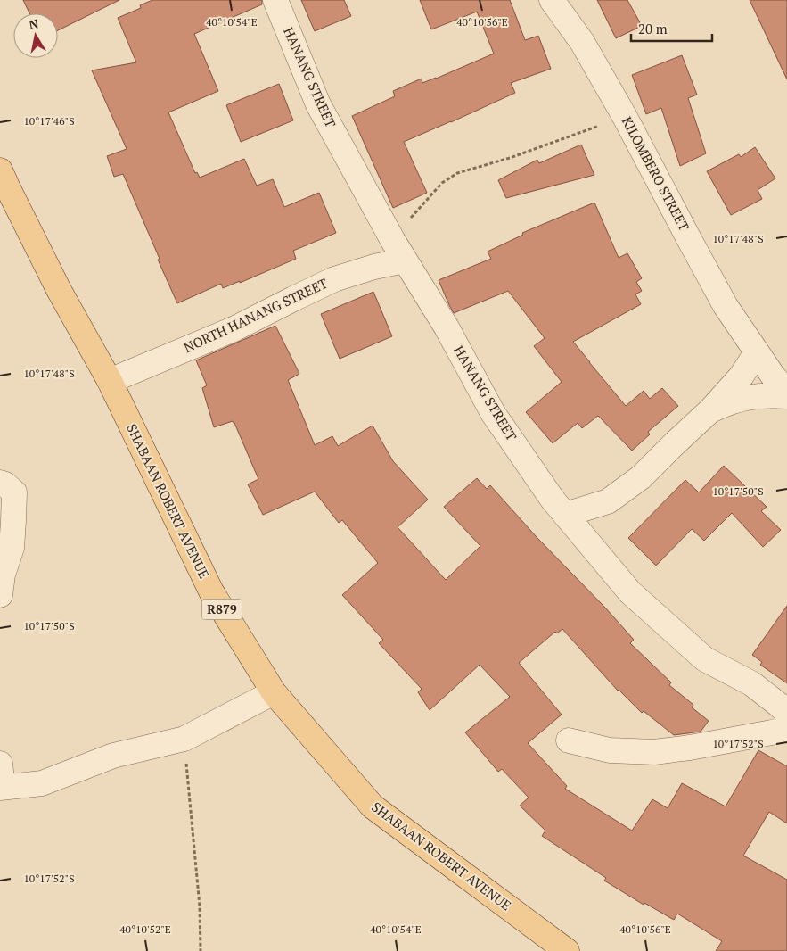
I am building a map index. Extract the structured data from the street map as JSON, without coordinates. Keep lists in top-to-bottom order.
{
  "streets": {
    "main road": ["SHABAAN ROBERT AVENUE", "R879"],
    "street": ["HANANG STREET", "KILOMBERO STREET", "NORTH HANANG STREET"]
  },
  "crossings": [
    ["HANANG STREET", "NORTH HANANG STREET"],
    ["NORTH HANANG STREET", "SHABAAN ROBERT AVENUE"]
  ],
  "scale_bar": "20 m",
  "north": "top",
  "coordinates": [
    "40°10'54\"E",
    "40°10'56\"E",
    "10°17'46\"S",
    "10°17'48\"S",
    "10°17'50\"S",
    "10°17'52\"S",
    "40°10'52\"E"
  ]
}
